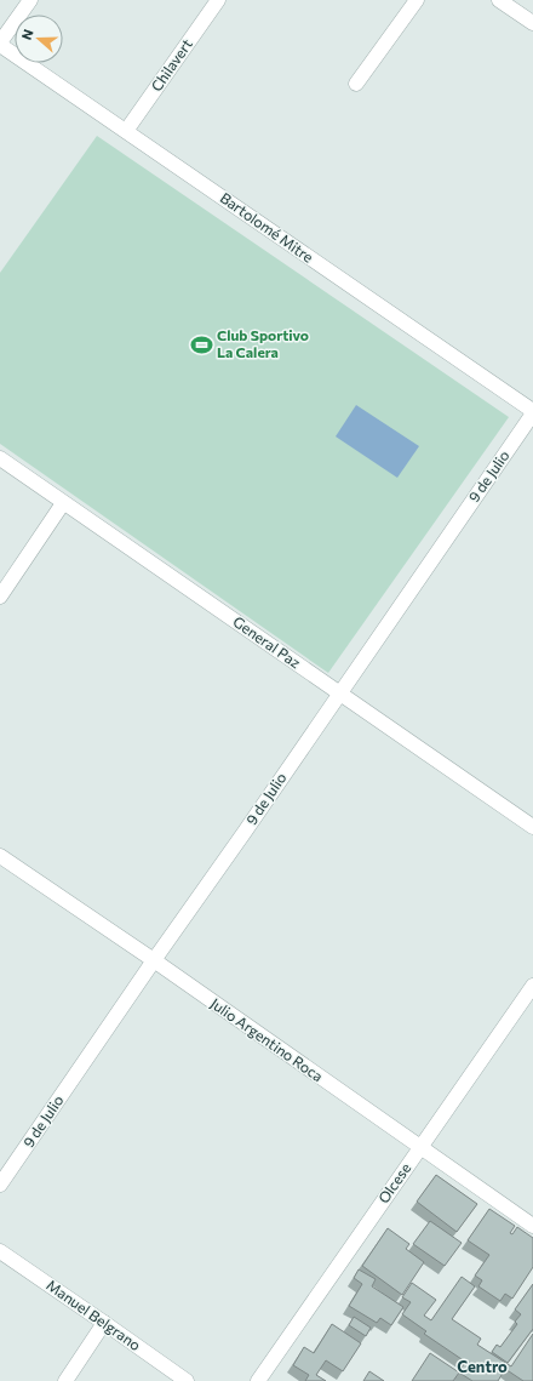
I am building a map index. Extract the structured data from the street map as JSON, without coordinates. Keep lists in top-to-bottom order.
{
  "streets": {
    "street": [
      "Chilavert",
      "Bartolomé Mitre",
      "9 de Julio",
      "General Paz",
      "Julio Argentino Roca",
      "Olcese",
      "Manuel Belgrano"
    ]
  },
  "crossings": [
    ["Chilavert", "Bartolomé Mitre"],
    ["Bartolomé Mitre", "9 de Julio"],
    ["9 de Julio", "General Paz"],
    ["9 de Julio", "Julio Argentino Roca"],
    ["Julio Argentino Roca", "Olcese"]
  ],
  "districts": ["Centro"],
  "places": {
    "sports": ["Club Sportivo La Calera"]
  },
  "north": "left"
}
